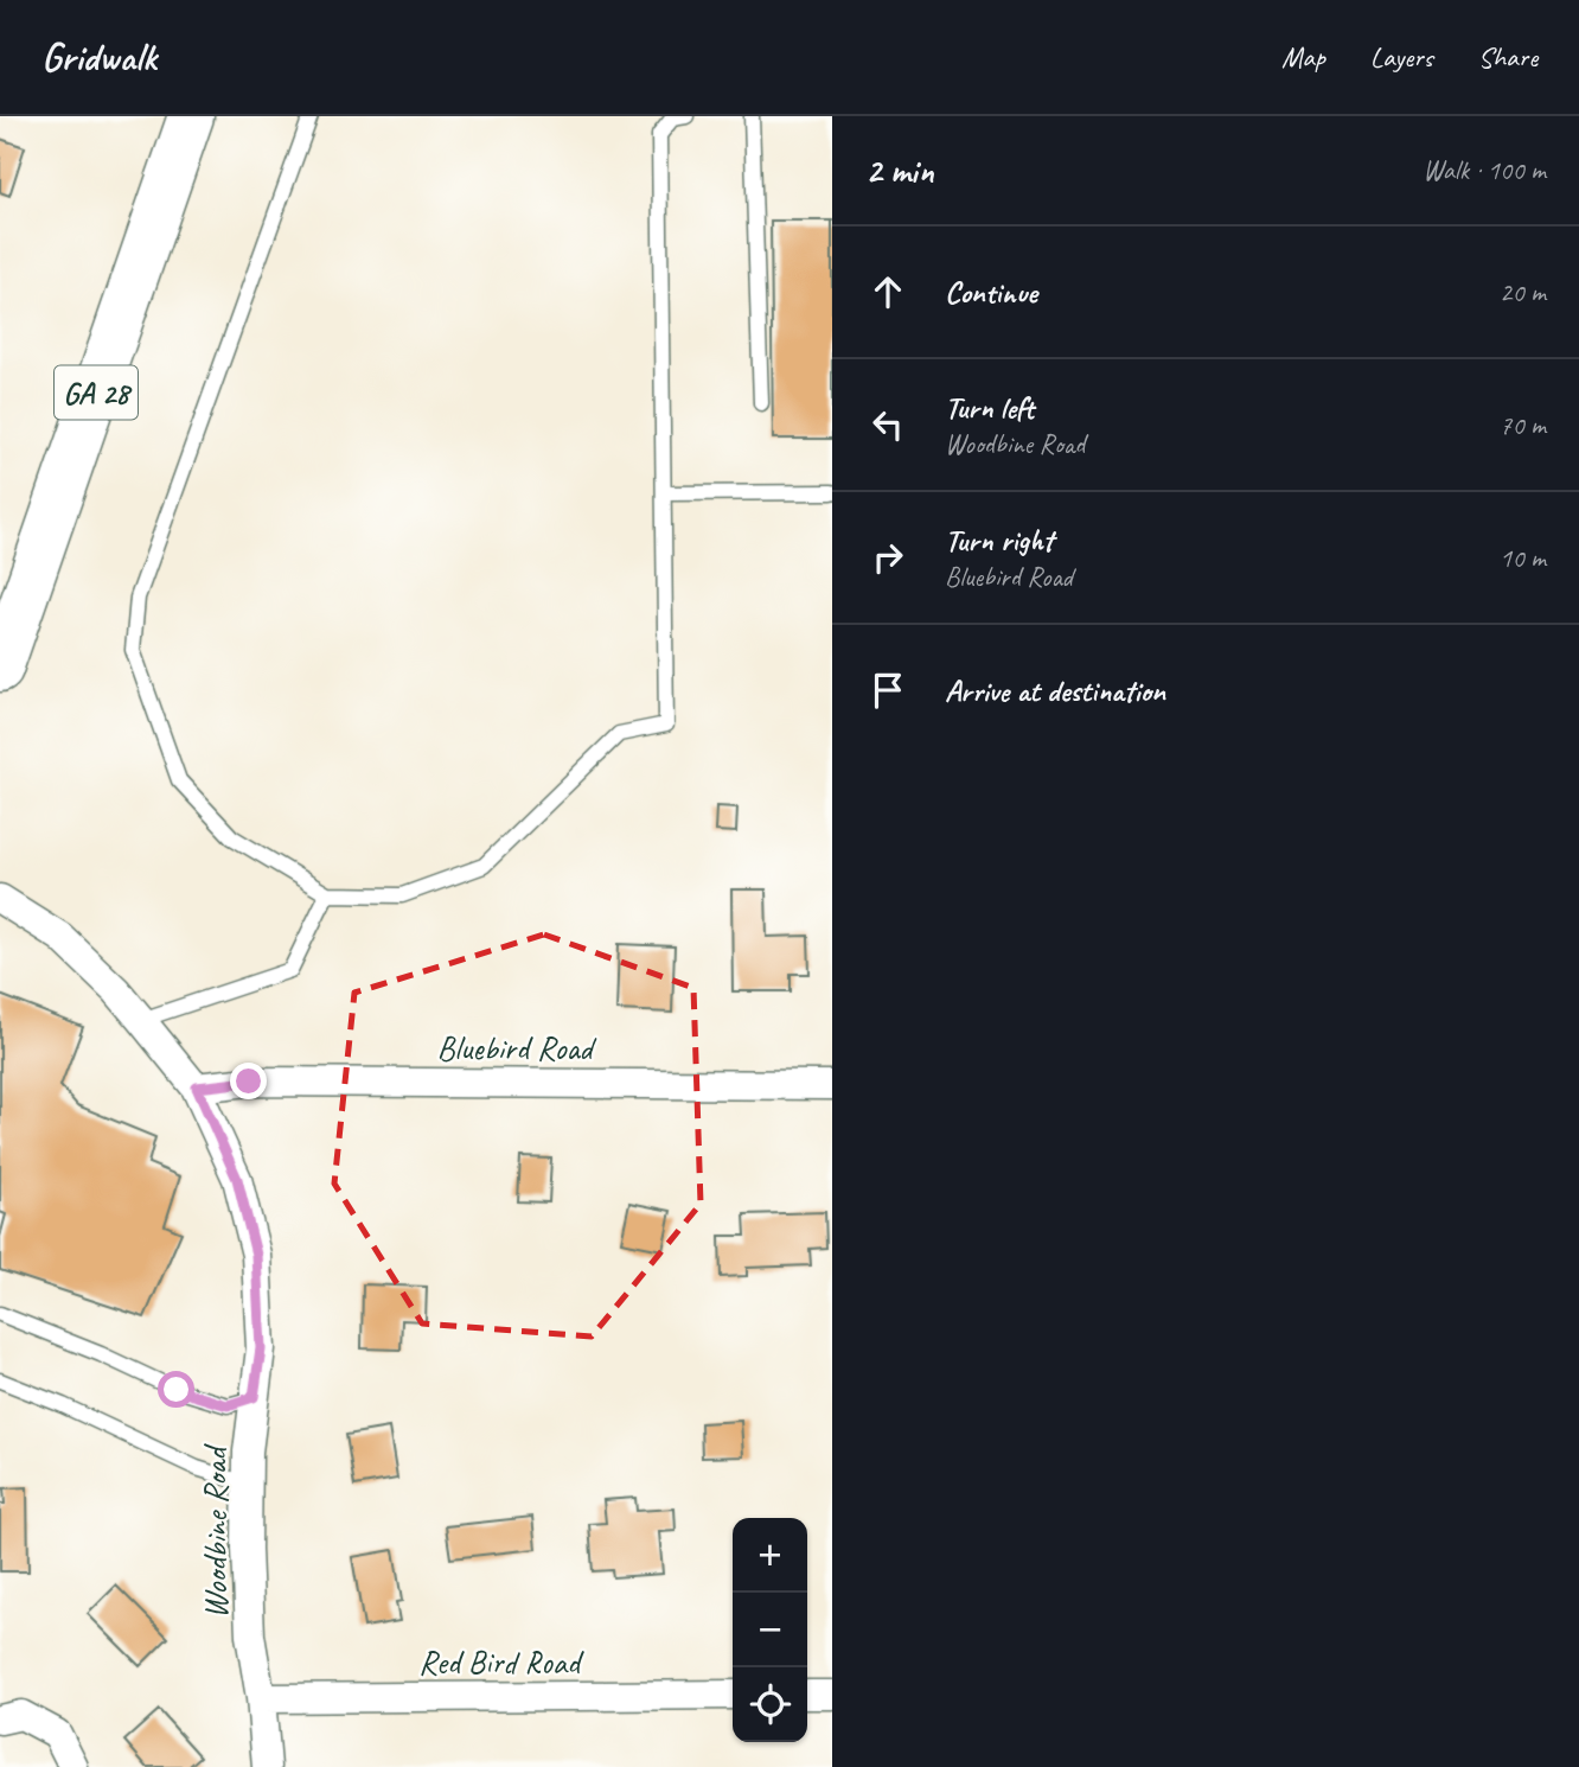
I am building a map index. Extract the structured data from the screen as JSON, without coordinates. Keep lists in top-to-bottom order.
{
  "streets": {
    "main road": ["GA 28"],
    "street": ["Bluebird Road", "Woodbine Road", "Red Bird Road"]
  },
  "crossings": [
    ["Bluebird Road", "Woodbine Road"],
    ["Woodbine Road", "Red Bird Road"]
  ],
  "page": {
    "header": "Gridwalk",
    "nav": ["Map", "Layers", "Share"],
    "heading": ["2 min", "Walk · 100 m"],
    "list": [
      ["Continue", "20 m"],
      ["Turn left", "Woodbine Road", "70 m"],
      ["Turn right", "Bluebird Road", "10 m"],
      "Arrive at destination"
    ],
    "map_buttons": ["+", "−"]
  }
}
